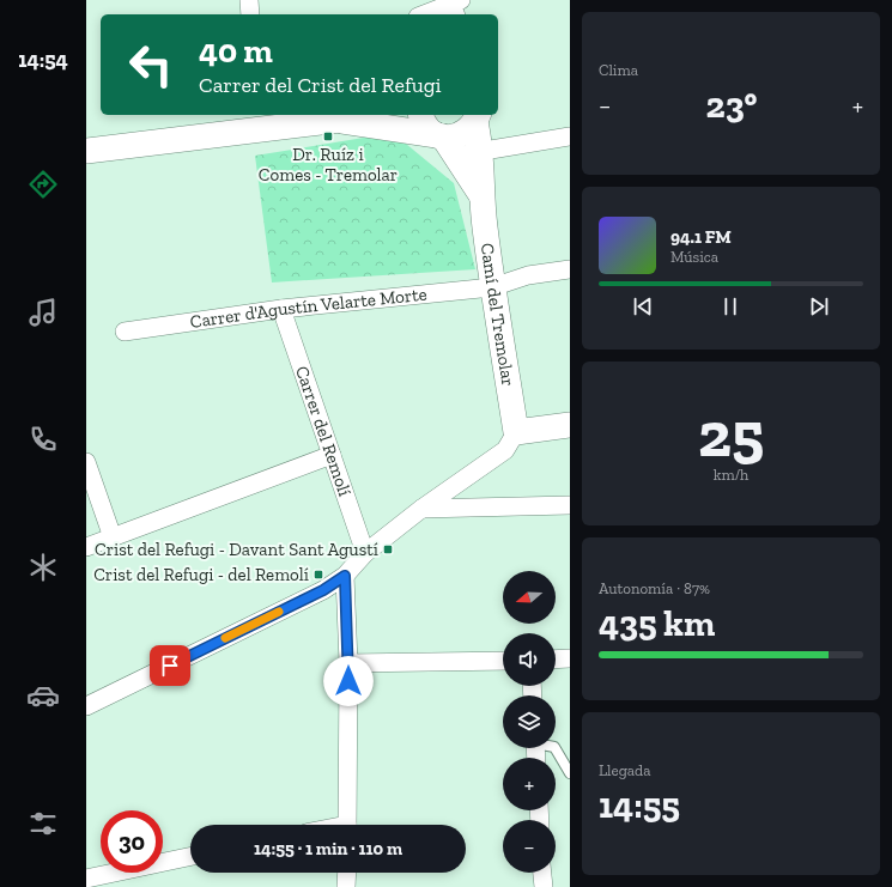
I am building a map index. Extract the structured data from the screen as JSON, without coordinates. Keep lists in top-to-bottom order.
{
  "streets": {
    "street": ["Carrer d'Agustín Velarte Morte", "Camí del Tremolar", "Carrer del Remolí"]
  },
  "crossings": [
    ["Carrer d'Agustín Velarte Morte", "Camí del Tremolar"],
    ["Carrer d'Agustín Velarte Morte", "Carrer del Remolí"]
  ],
  "places": {
    "transit": ["Dr. Ruíz i Comes - Tremolar", "Crist del Refugi - Davant Sant Agustí", "Crist del Refugi - del Remolí"]
  },
  "north": "left",
  "page": {
    "tabs": "14:54",
    "tile": [
      "Clima",
      ["25", "km/h"],
      ["Autonomía · 87%", "435 km"],
      ["Llegada", "14:55"]
    ],
    "turn": ["40 m", "Carrer del Crist del Refugi"],
    "heat": ["−", "23°", "+"],
    "song": ["94.1 FM", "Música"],
    "map_buttons": ["+", "−"],
    "limit": "30",
    "trip": "14:55 · 1 min · 110 m"
  }
}
